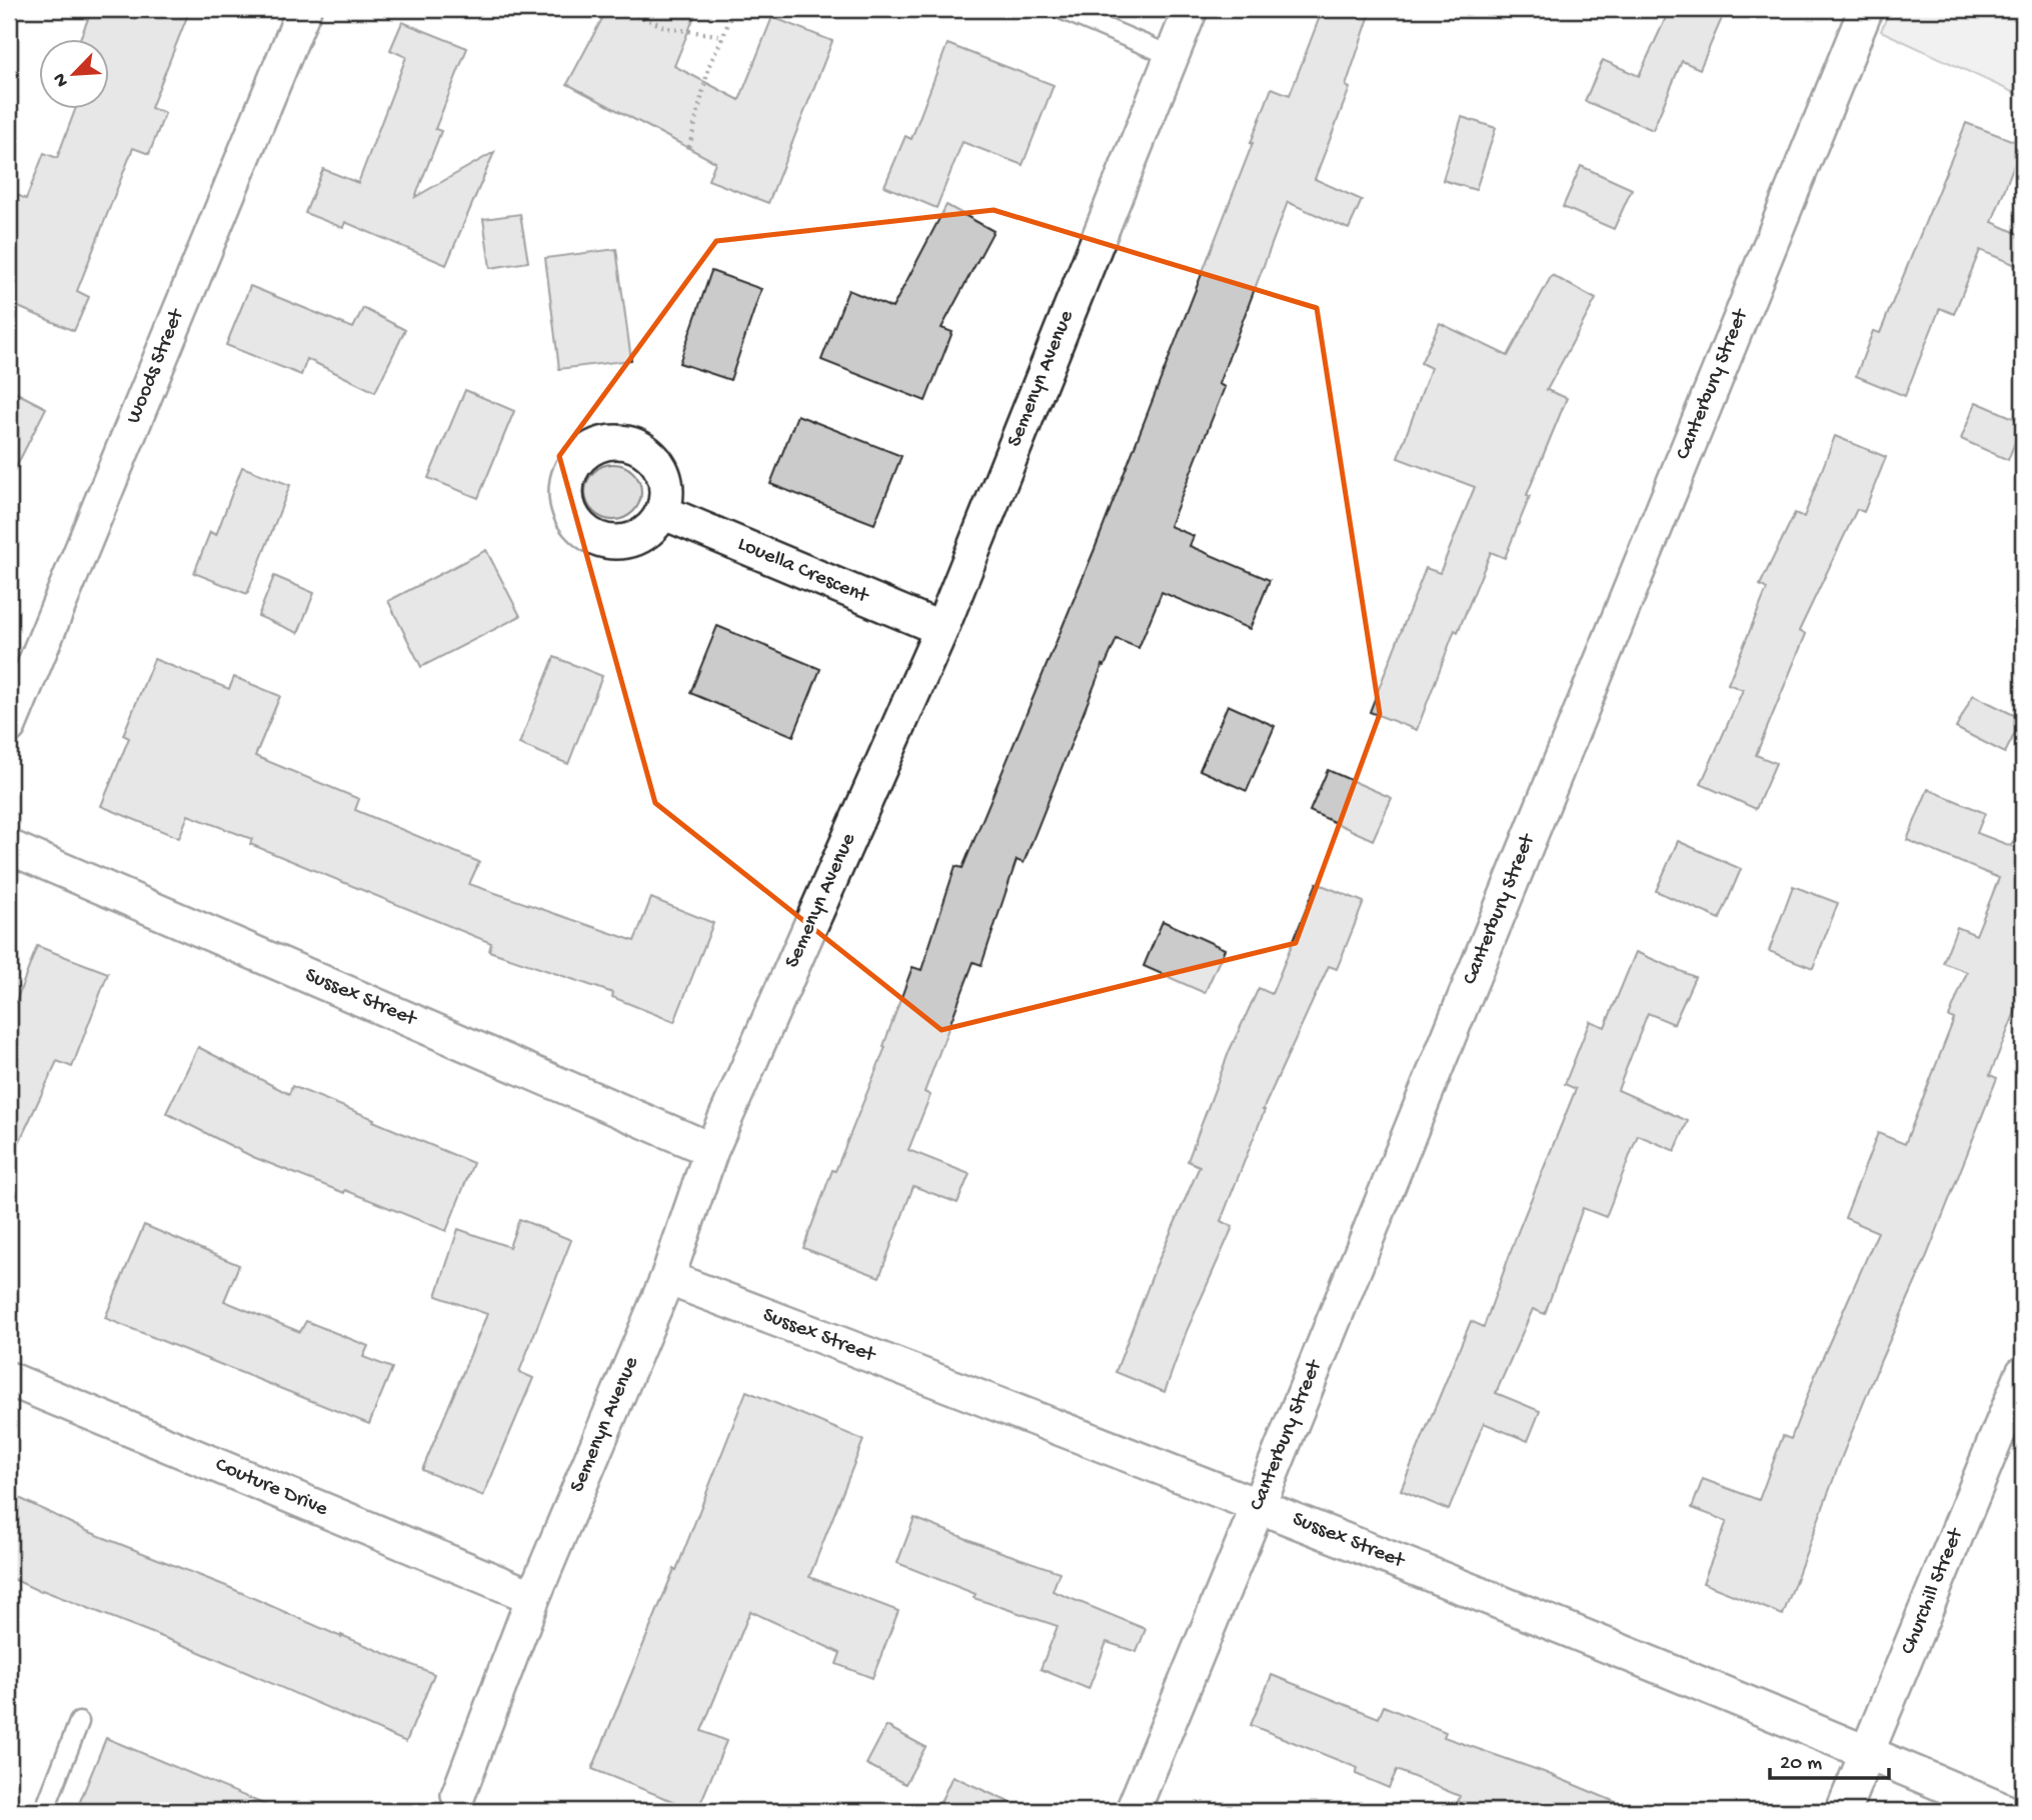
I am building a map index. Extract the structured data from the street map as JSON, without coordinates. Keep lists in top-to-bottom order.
{
  "streets": {
    "street": [
      "Woods Street",
      "Semenyn Avenue",
      "Canterbury Street",
      "Louella Crescent",
      "Sussex Street",
      "Couture Drive",
      "Churchill Street"
    ]
  },
  "crossings": [
    ["Semenyn Avenue", "Louella Crescent"],
    ["Semenyn Avenue", "Sussex Street"],
    ["Semenyn Avenue", "Couture Drive"],
    ["Canterbury Street", "Sussex Street"],
    ["Sussex Street", "Churchill Street"]
  ],
  "scale_bar": "20 m",
  "north": "bottom left"
}
